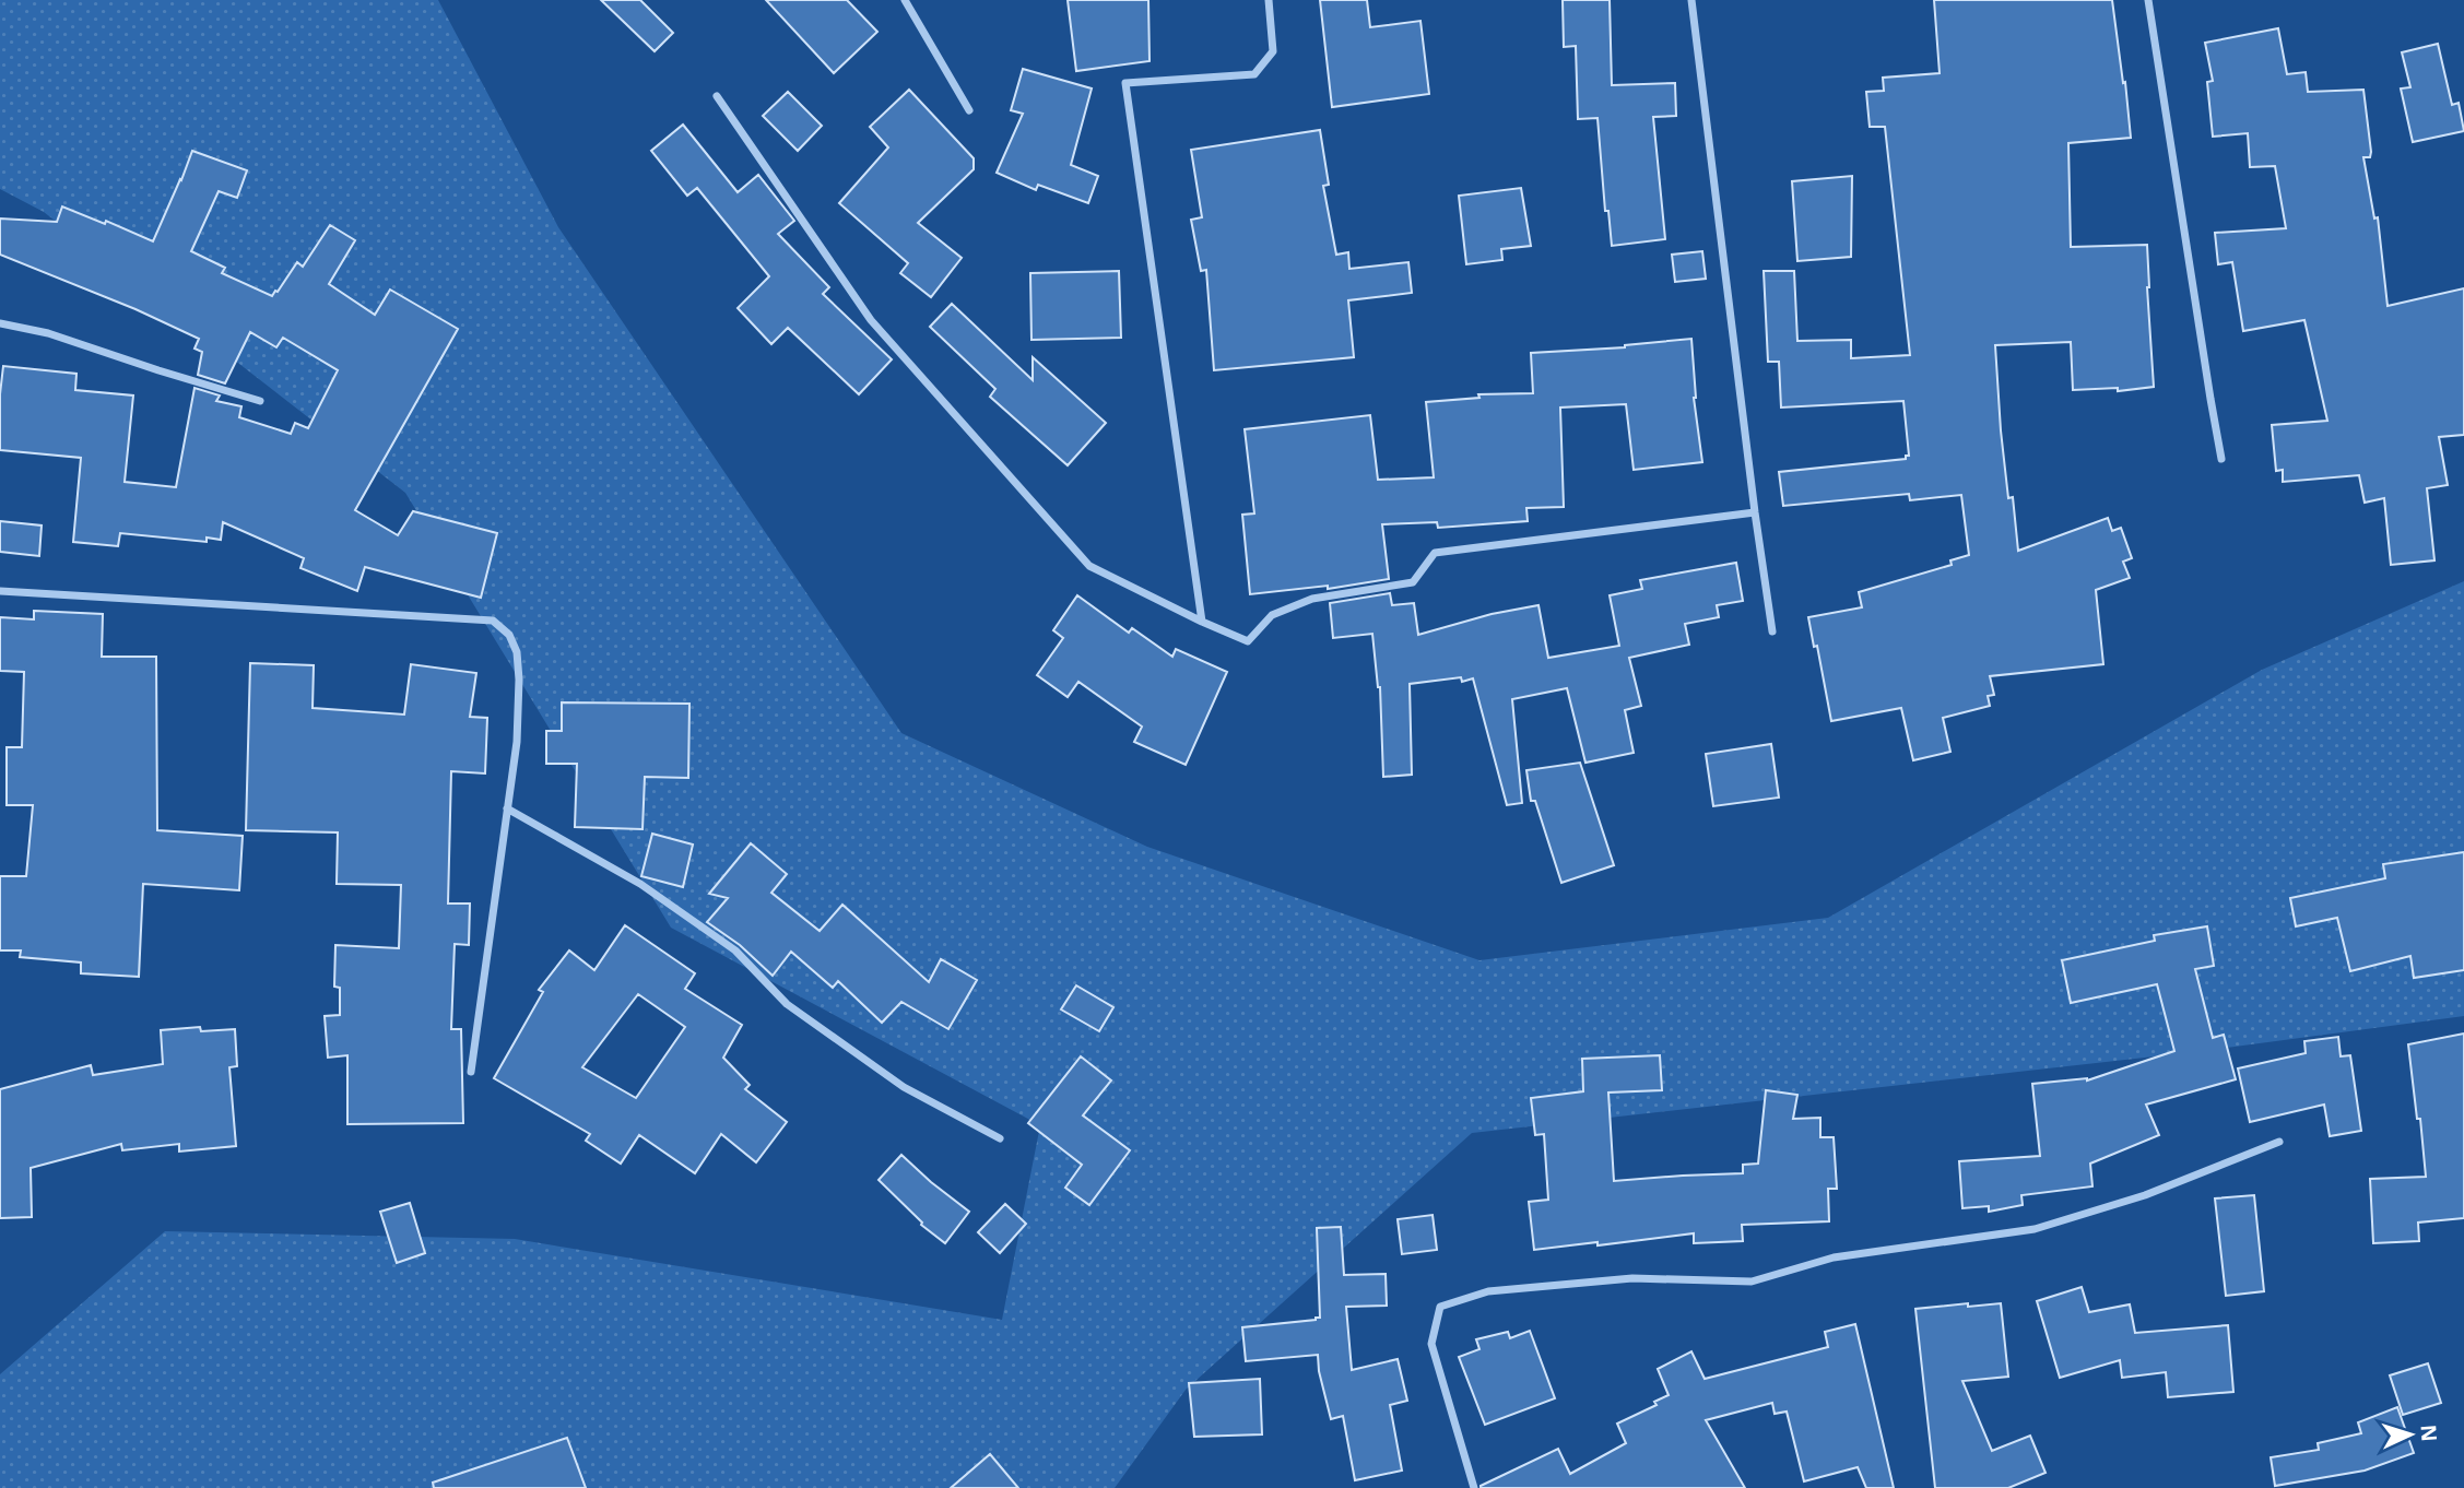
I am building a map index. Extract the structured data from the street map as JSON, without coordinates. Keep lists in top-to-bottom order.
{
  "north": "right"
}
